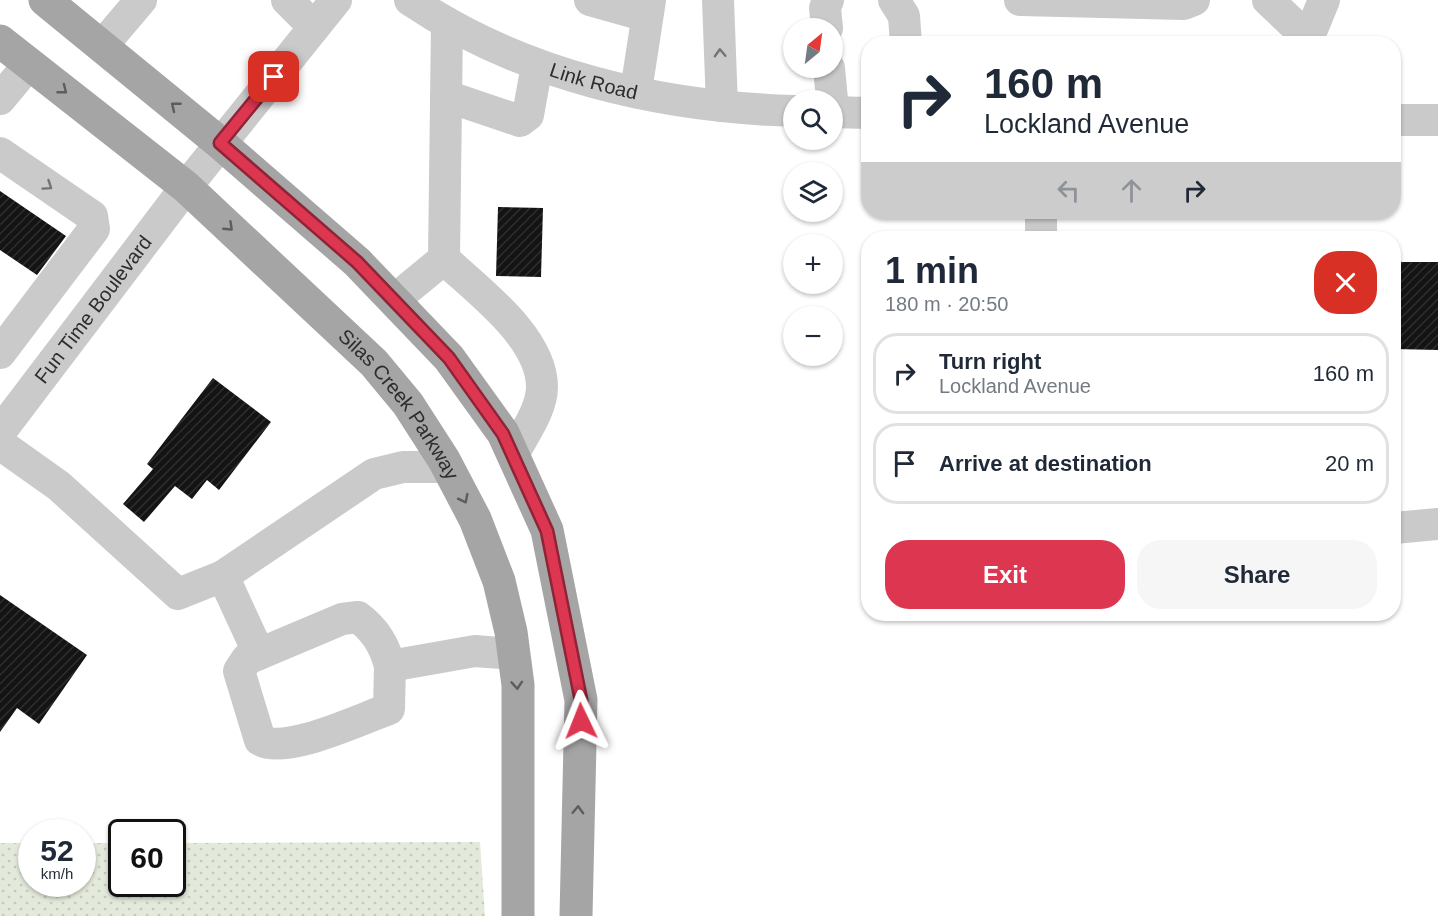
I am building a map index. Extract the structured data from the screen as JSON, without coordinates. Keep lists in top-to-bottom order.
{
  "streets": {
    "main road": ["Silas Creek Parkway"],
    "street": ["Link Road", "Fun Time Boulevard"]
  },
  "crossings": [
    ["Fun Time Boulevard", "Silas Creek Parkway"]
  ],
  "north": "top right",
  "page": {
    "map_buttons": ["+", "−"],
    "turn": ["160 m", "Lockland Avenue"],
    "heading": ["1 min", "180 m · 20:50"],
    "list": [
      {
        "name": "Turn right",
        "note": "Lockland Avenue",
        "value": "160 m"
      },
      {
        "name": "Arrive at destination",
        "value": "20 m"
      }
    ],
    "buttons": ["Exit", "Share"],
    "speed": "52 km/h",
    "limit": "60"
  }
}
